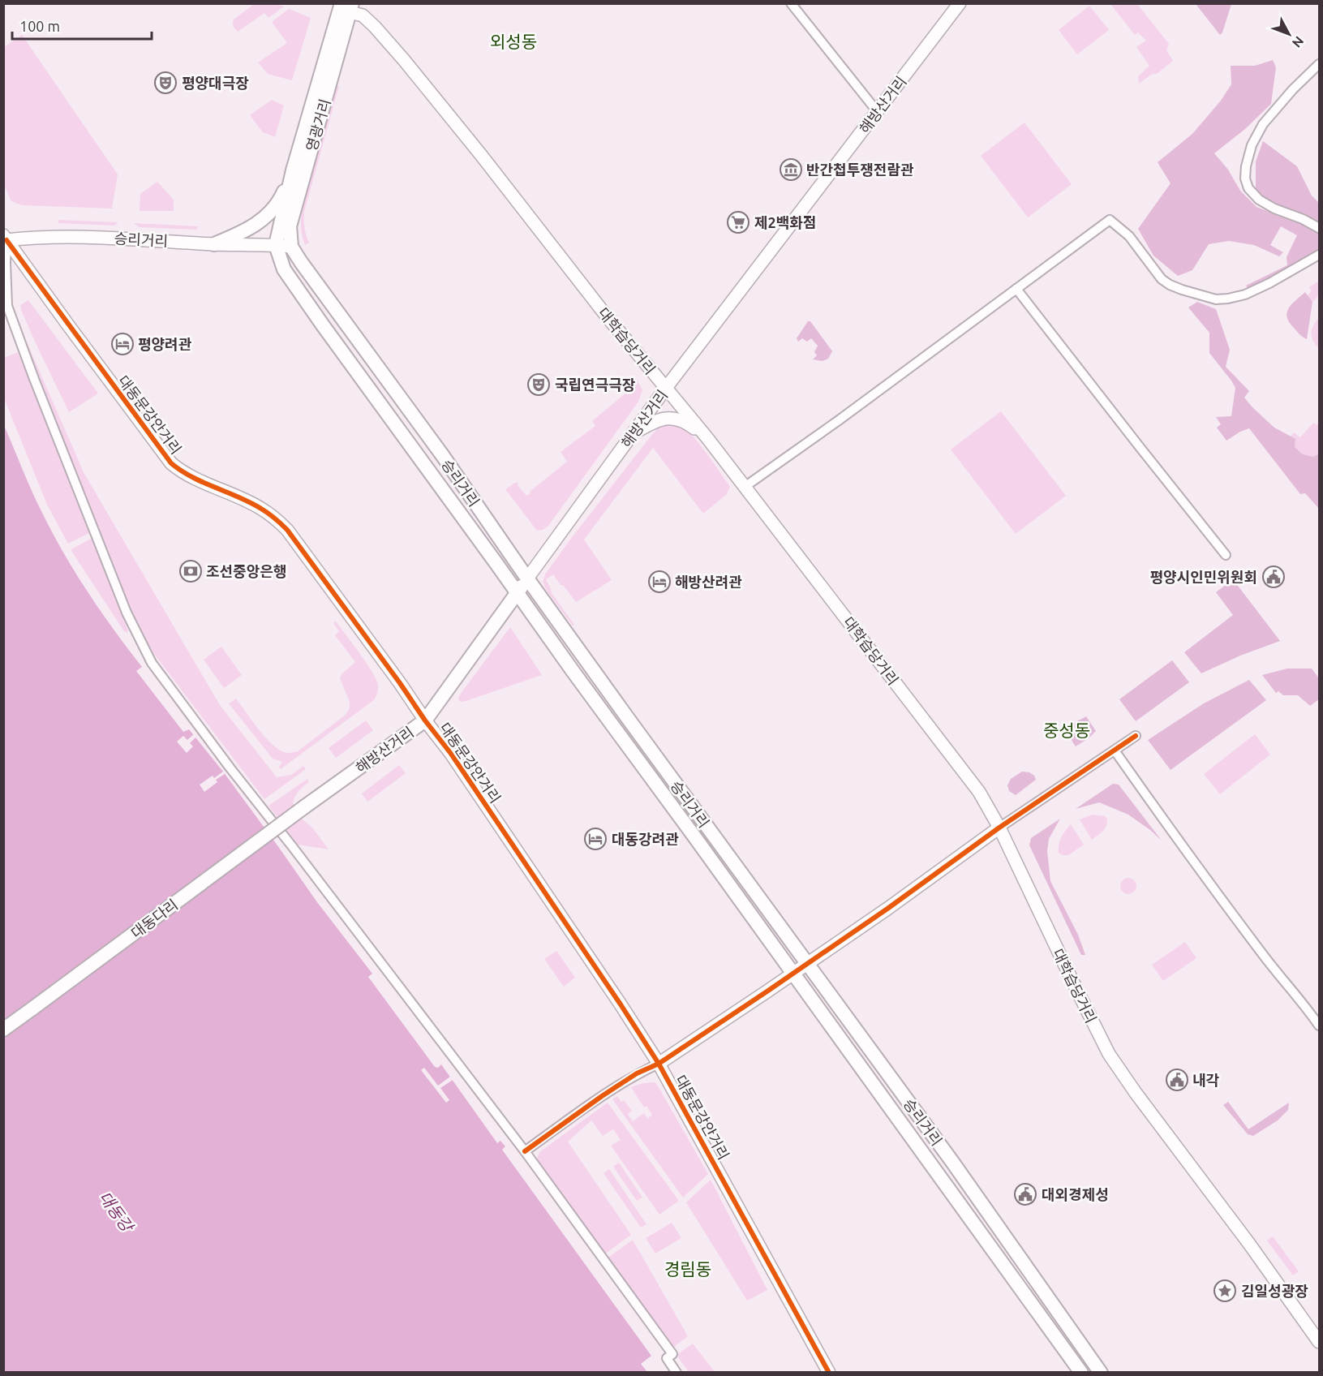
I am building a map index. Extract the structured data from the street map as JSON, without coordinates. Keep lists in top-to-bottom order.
{
  "streets": {
    "main road": [
      "해방산거리",
      "영광거리",
      "승리거리",
      "대학습당거리",
      "대동문강안거리",
      "대동다리"
    ]
  },
  "crossings": [
    ["해방산거리", "승리거리"],
    ["해방산거리", "대학습당거리"],
    ["해방산거리", "대동문강안거리"],
    ["해방산거리", "대동다리"],
    ["영광거리", "승리거리"],
    ["영광거리", "대학습당거리"],
    ["승리거리", "대동문강안거리"]
  ],
  "districts": ["외성동", "중성동", "경림동"],
  "water": ["대동강"],
  "places": {
    "theatre": ["평양대극장", "국립연극극장"],
    "museum": ["반간첩투쟁전람관"],
    "supermarket": ["제2백화점"],
    "hotel": ["평양려관", "해방산려관", "대동강려관"],
    "bank": ["조선중앙은행"],
    "public building": ["평양시인민위원회", "내각", "대외경제성"],
    "place": ["김일성광장"]
  },
  "scale_bar": "100 m",
  "north": "bottom right"
}
